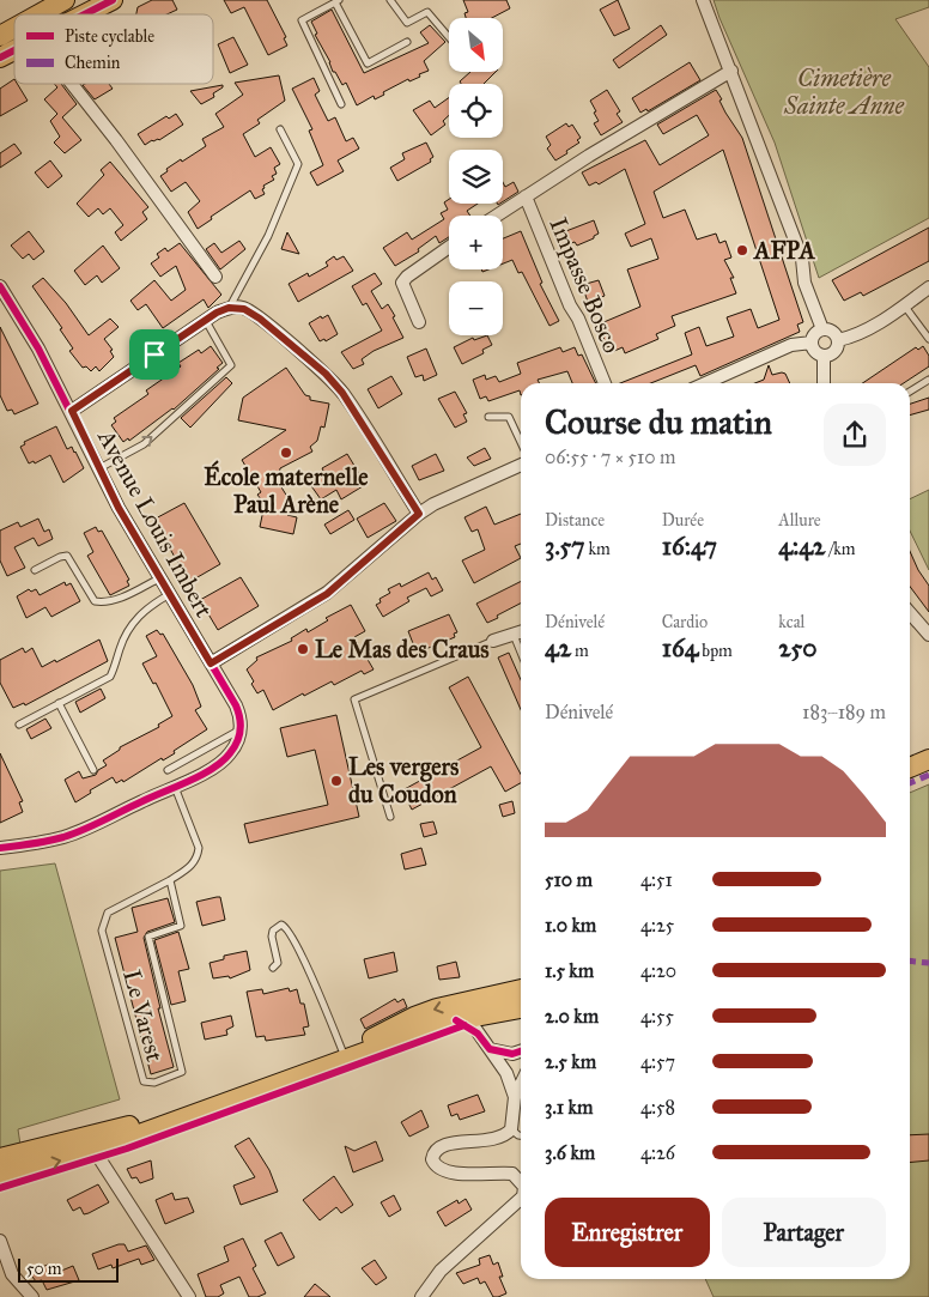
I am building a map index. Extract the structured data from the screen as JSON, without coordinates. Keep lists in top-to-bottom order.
{
  "streets": {
    "street": ["Impasse Bosco", "Avenue Louis Imbert"],
    "lane": ["Le Varest"]
  },
  "parks": ["Cimetière Sainte Anne"],
  "places": [
    "AFPA",
    "École maternelle Paul Arène",
    "Le Mas des Craus",
    "Les vergers du Coudon"
  ],
  "legend": ["Piste cyclable", "Chemin"],
  "scale_bar": "50 m",
  "north": "bottom right",
  "page": {
    "map_buttons": ["+", "−"],
    "heading": ["Course du matin", "06:55 · 7 × 510 m"],
    "stats": [
      ["Distance", "3.57 km"],
      ["Durée", "16:47"],
      ["Allure", "4:42 /km"],
      ["Dénivelé", "42 m"],
      ["Cardio", "164 bpm"],
      ["kcal", "250"]
    ],
    "chart": ["Dénivelé", "183–189 m"],
    "list": [
      {
        "name": "510 m",
        "note": "4:51"
      },
      {
        "name": "1.0 km",
        "note": "4:25"
      },
      {
        "name": "1.5 km",
        "note": "4:20"
      },
      {
        "name": "2.0 km",
        "note": "4:55"
      },
      {
        "name": "2.5 km",
        "note": "4:57"
      },
      {
        "name": "3.1 km",
        "note": "4:58"
      },
      {
        "name": "3.6 km",
        "note": "4:26"
      }
    ],
    "buttons": ["Enregistrer", "Partager"],
    "scale": "50 m"
  }
}
